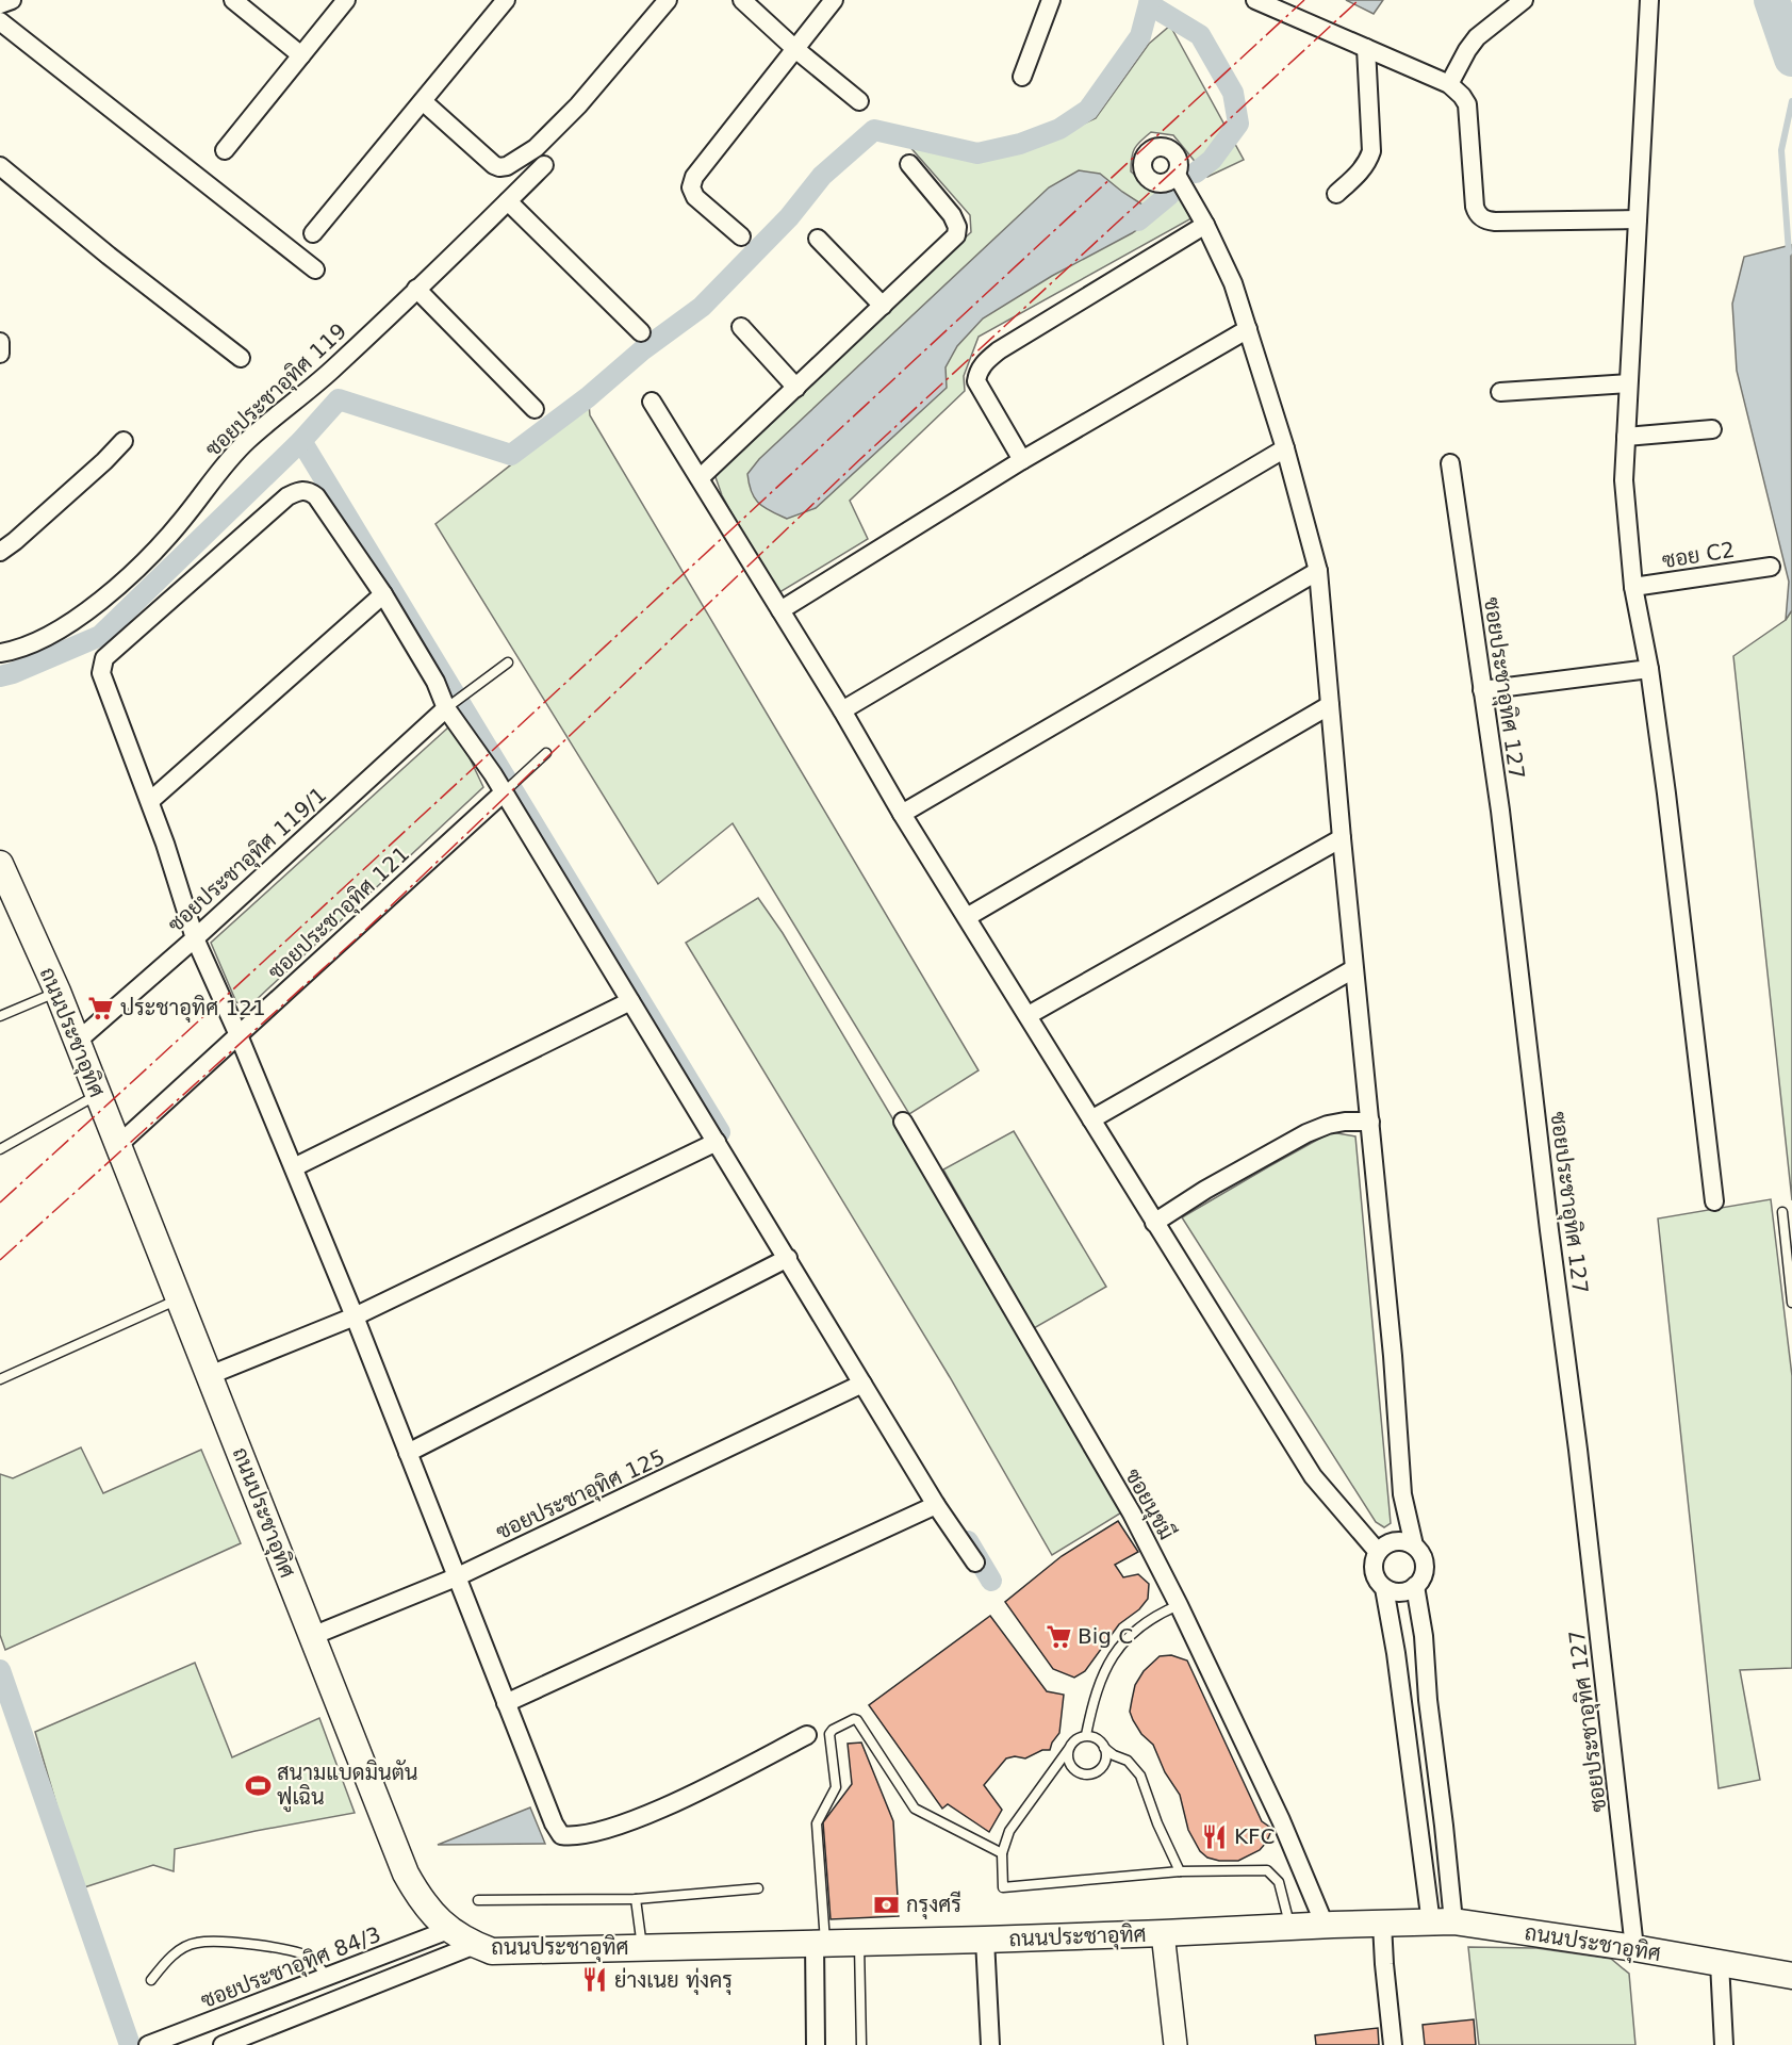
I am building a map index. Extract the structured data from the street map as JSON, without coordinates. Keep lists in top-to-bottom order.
{
  "streets": {
    "main road": ["ถนนประชาอุทิศ"],
    "street": [
      "ซอยประชาอุทิศ 119",
      "ซอย C2",
      "ซอยประชาอุทิศ 127",
      "ซอยประชาอุทิศ 119/1",
      "ซอยประชาอุทิศ 121",
      "ซอยประชาอุทิศ 125",
      "ซอยนุชมี",
      "ซอยประชาอุทิศ 84/3"
    ]
  },
  "crossings": [
    ["ซอยประชาอุทิศ 127", "ถนนประชาอุทิศ"],
    ["ซอยประชาอุทิศ 119/1", "ถนนประชาอุทิศ"],
    ["ซอยประชาอุทิศ 121", "ถนนประชาอุทิศ"],
    ["ถนนประชาอุทิศ", "ซอยประชาอุทิศ 125"],
    ["ถนนประชาอุทิศ", "ซอยนุชมี"],
    ["ถนนประชาอุทิศ", "ซอยประชาอุทิศ 84/3"]
  ],
  "places": {
    "supermarket": ["ประชาอุทิศ 121", "Big C"],
    "sports": ["สนามแบดมินตัน ฟูเฉิน"],
    "restaurant": ["KFC", "ย่างเนย ทุ่งครุ"],
    "bank": ["กรุงศรี"]
  }
}
